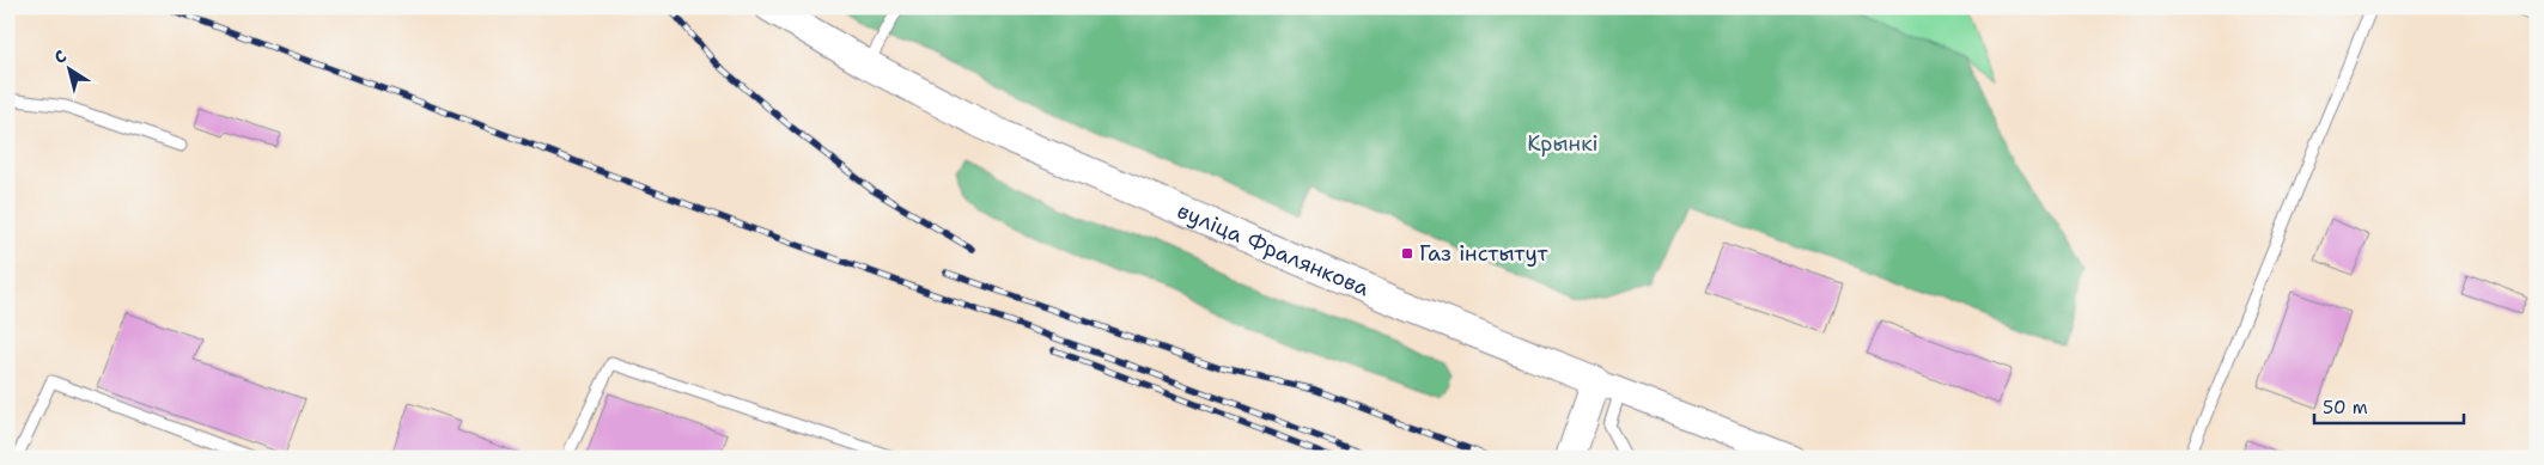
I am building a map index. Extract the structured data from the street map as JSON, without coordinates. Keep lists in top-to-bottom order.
{
  "streets": {
    "main road": ["вуліца Фралянкова"]
  },
  "parks": ["Крынкі"],
  "places": {
    "transit": ["Газ інстытут"]
  },
  "scale_bar": "50 m",
  "north": "top left"
}
